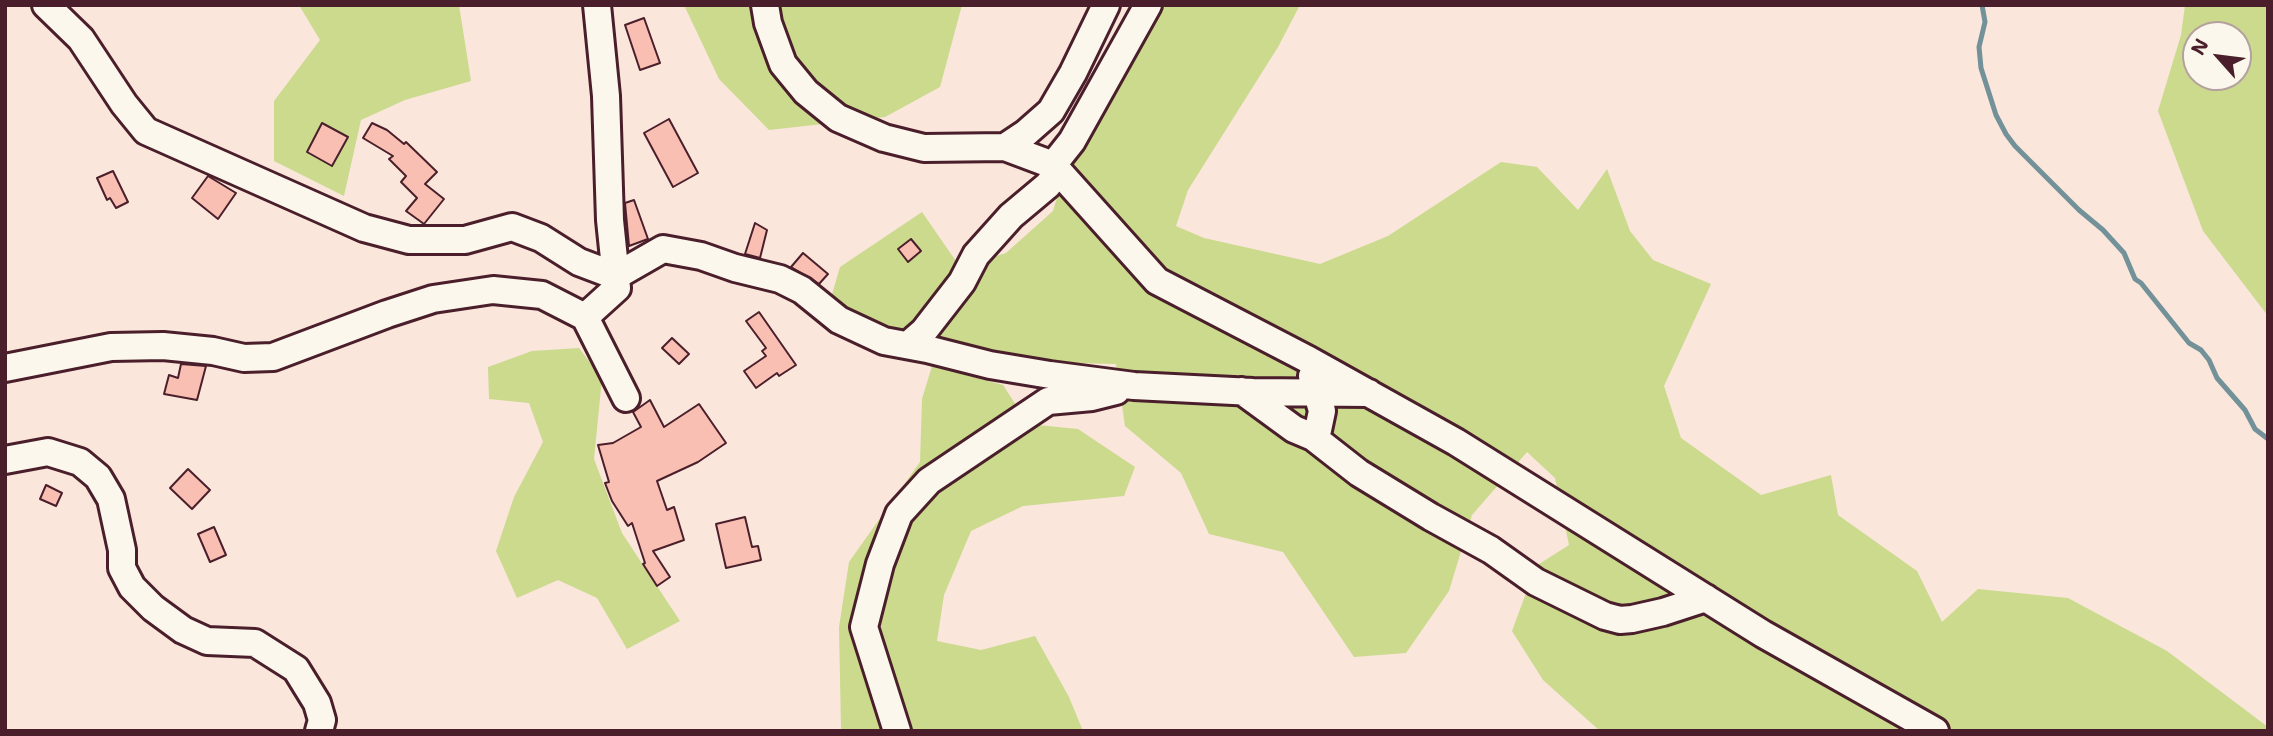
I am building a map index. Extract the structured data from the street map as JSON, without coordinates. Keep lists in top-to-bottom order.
{
  "north": "top left"
}
